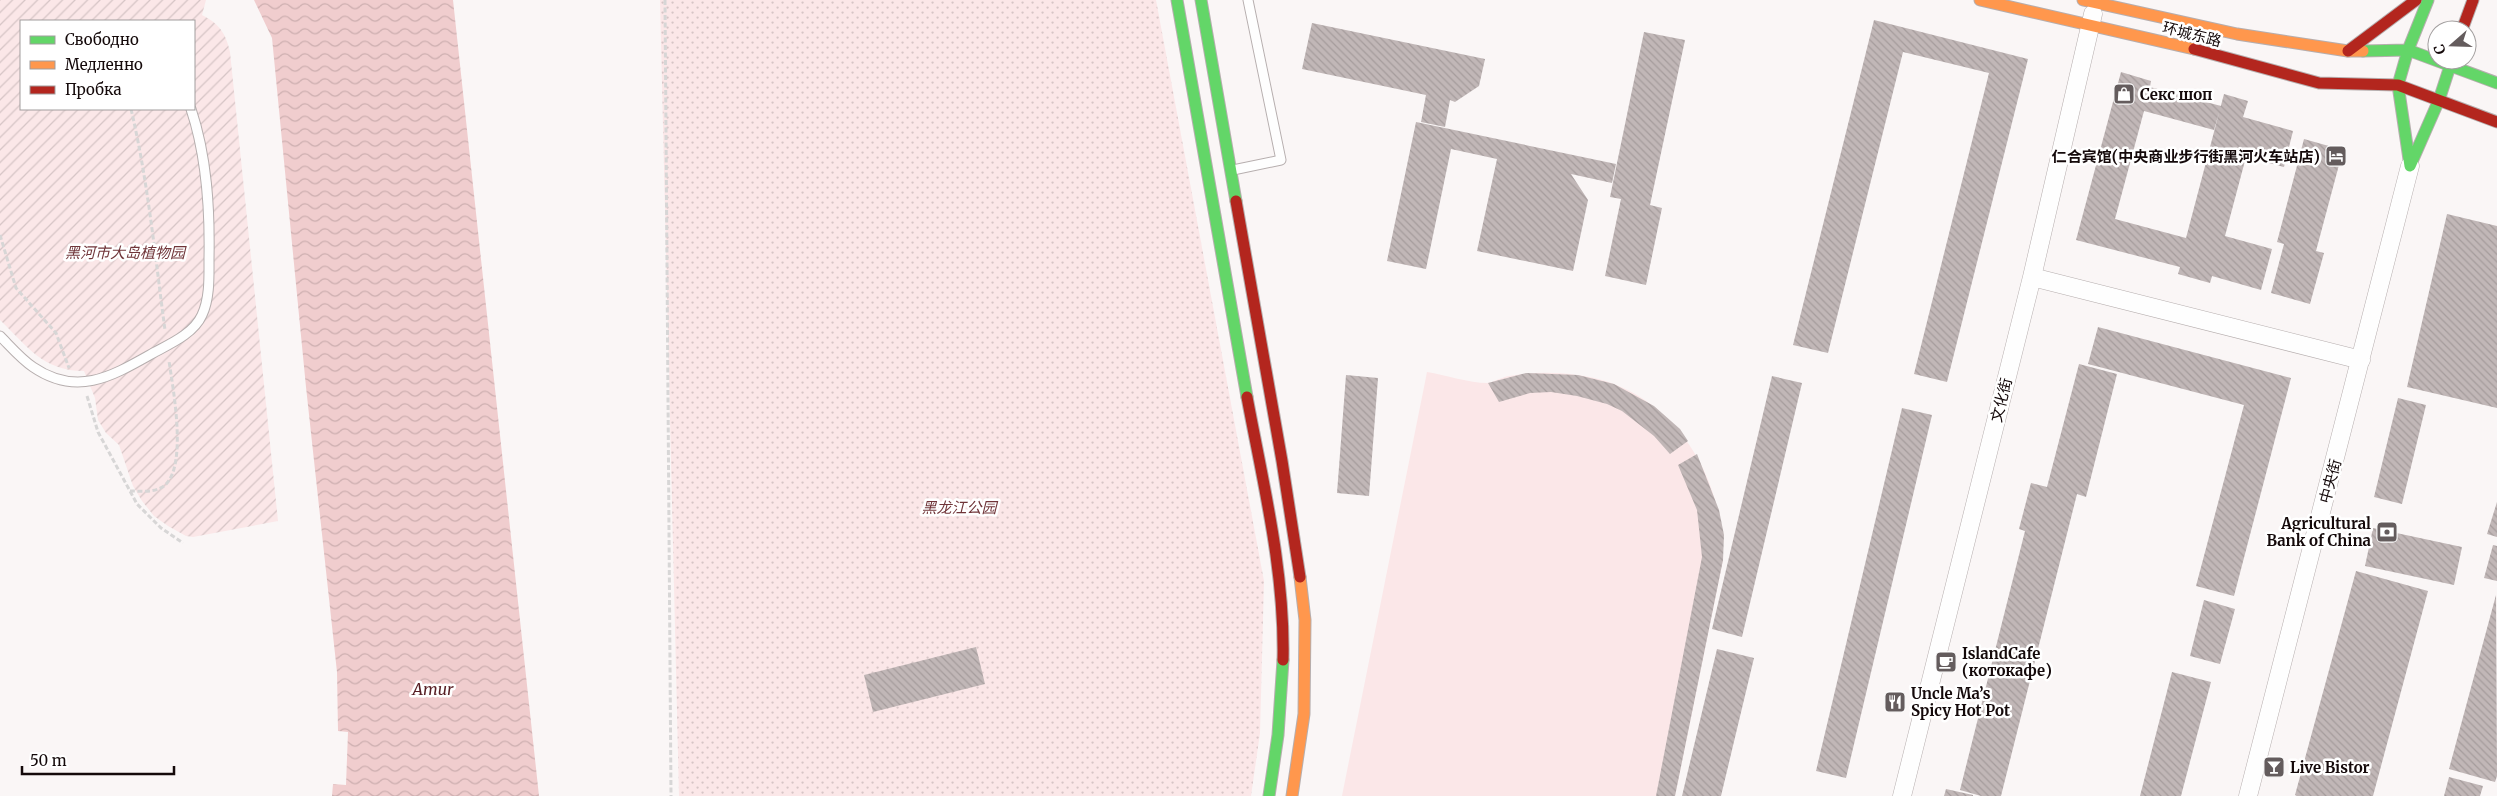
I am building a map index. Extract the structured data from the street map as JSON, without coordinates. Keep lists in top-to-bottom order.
{
  "streets": {
    "street": ["环城东路", "文化街", "中央街"]
  },
  "crossings": [
    ["环城东路", "文化街"]
  ],
  "water": ["Amur"],
  "parks": ["黑河市大岛植物园", "黑龙江公园"],
  "places": {
    "shop": ["Секс шоп"],
    "hotel": ["仁合宾馆(中央商业步行街黑河火车站店)"],
    "bank": ["Agricultural Bank of China"],
    "cafe": ["IslandCafe (котокафе)"],
    "restaurant": ["Uncle Ma’s Spicy Hot Pot"],
    "bar": ["Live Bistor"]
  },
  "legend": ["Свободно", "Медленно", "Пробка"],
  "scale_bar": "50 m",
  "north": "left"
}
